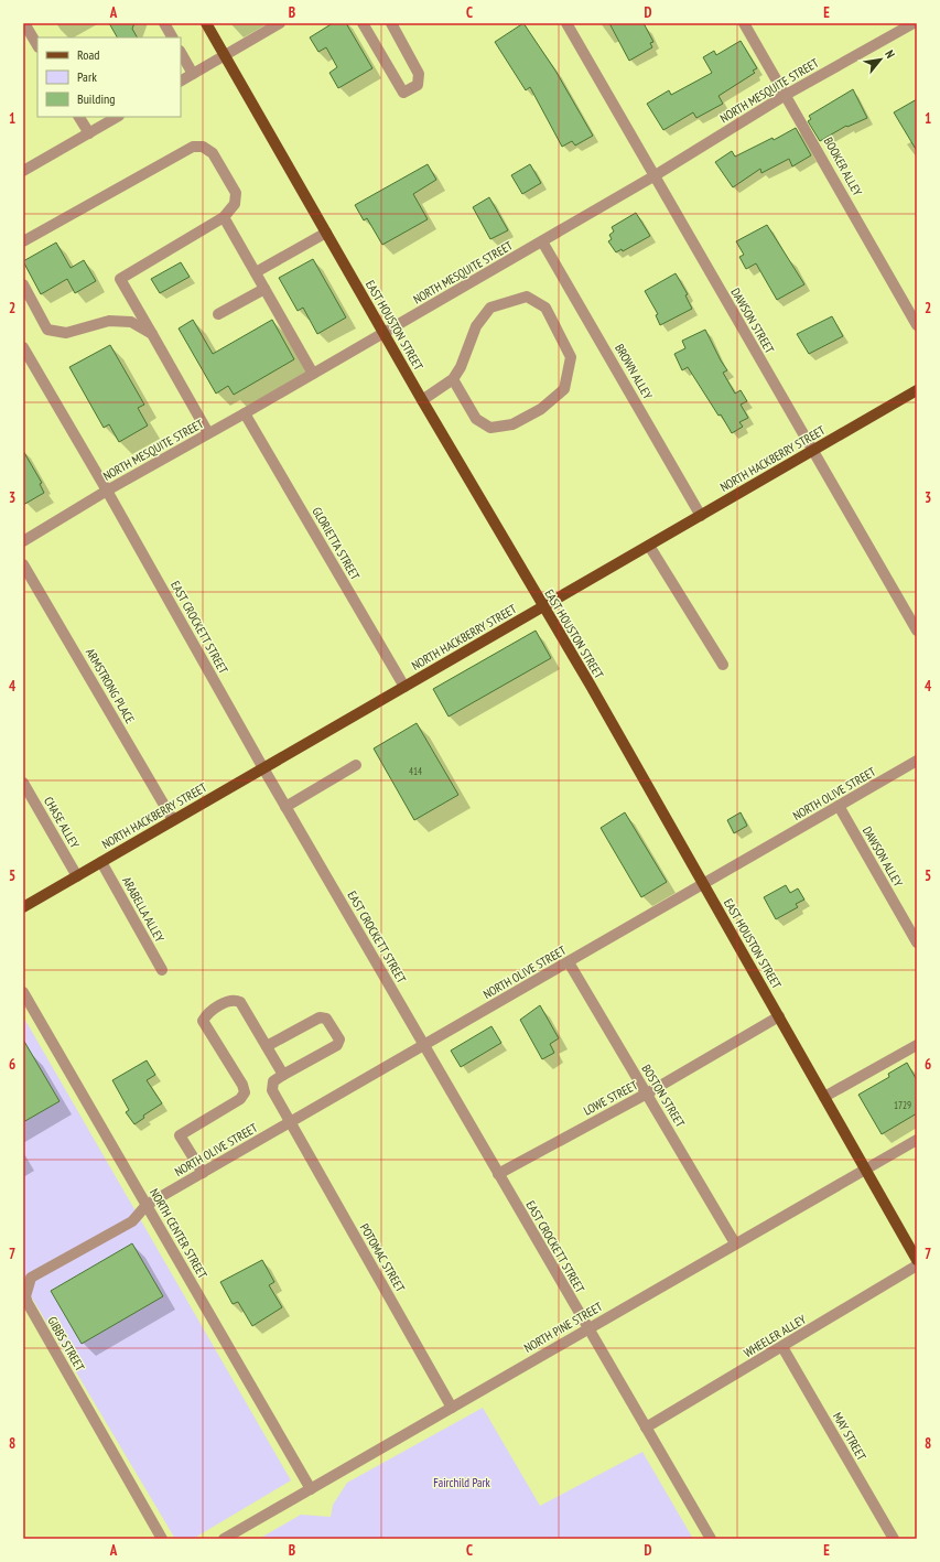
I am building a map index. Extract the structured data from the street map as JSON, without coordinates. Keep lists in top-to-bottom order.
{
  "streets": {
    "main road": ["EAST HOUSTON STREET", "NORTH HACKBERRY STREET"],
    "street": [
      "NORTH MESQUITE STREET",
      "BOOKER ALLEY",
      "DAWSON STREET",
      "BROWN ALLEY",
      "GLORIETTA STREET",
      "EAST CROCKETT STREET",
      "ARMSTRONG PLACE",
      "NORTH OLIVE STREET",
      "CHASE ALLEY",
      "DAWSON ALLEY",
      "ARABELLA ALLEY",
      "BOSTON STREET",
      "LOWE STREET",
      "NORTH CENTER STREET",
      "POTOMAC STREET",
      "NORTH PINE STREET",
      "WHEELER ALLEY",
      "GIBBS STREET",
      "MAY STREET"
    ]
  },
  "crossings": [
    ["NORTH MESQUITE STREET", "BOOKER ALLEY"],
    ["NORTH MESQUITE STREET", "DAWSON STREET"],
    ["NORTH MESQUITE STREET", "EAST HOUSTON STREET"],
    ["NORTH MESQUITE STREET", "BROWN ALLEY"],
    ["NORTH MESQUITE STREET", "GLORIETTA STREET"],
    ["NORTH MESQUITE STREET", "EAST CROCKETT STREET"],
    ["DAWSON STREET", "NORTH HACKBERRY STREET"],
    ["EAST HOUSTON STREET", "NORTH HACKBERRY STREET"],
    ["EAST HOUSTON STREET", "NORTH OLIVE STREET"],
    ["EAST HOUSTON STREET", "LOWE STREET"],
    ["EAST HOUSTON STREET", "NORTH PINE STREET"],
    ["BROWN ALLEY", "NORTH HACKBERRY STREET"],
    ["NORTH HACKBERRY STREET", "GLORIETTA STREET"],
    ["NORTH HACKBERRY STREET", "EAST CROCKETT STREET"],
    ["NORTH HACKBERRY STREET", "ARMSTRONG PLACE"],
    ["NORTH HACKBERRY STREET", "CHASE ALLEY"],
    ["NORTH HACKBERRY STREET", "ARABELLA ALLEY"],
    ["EAST CROCKETT STREET", "NORTH OLIVE STREET"],
    ["EAST CROCKETT STREET", "LOWE STREET"],
    ["EAST CROCKETT STREET", "NORTH PINE STREET"],
    ["EAST CROCKETT STREET", "WHEELER ALLEY"],
    ["NORTH OLIVE STREET", "DAWSON ALLEY"],
    ["NORTH OLIVE STREET", "BOSTON STREET"],
    ["NORTH OLIVE STREET", "NORTH CENTER STREET"],
    ["NORTH OLIVE STREET", "POTOMAC STREET"],
    ["NORTH OLIVE STREET", "GIBBS STREET"],
    ["BOSTON STREET", "LOWE STREET"],
    ["BOSTON STREET", "NORTH PINE STREET"],
    ["NORTH CENTER STREET", "NORTH PINE STREET"],
    ["NORTH CENTER STREET", "GIBBS STREET"],
    ["POTOMAC STREET", "NORTH PINE STREET"],
    ["WHEELER ALLEY", "MAY STREET"]
  ],
  "parks": ["Fairchild Park"],
  "house_numbers": ["414", "1729"],
  "legend": ["Road", "Park", "Building"],
  "north": "top right",
  "grid": {
    "columns": [
      "A",
      "B",
      "C",
      "D",
      "E"
    ],
    "rows": [
      "1",
      "2",
      "3",
      "4",
      "5",
      "6",
      "7",
      "8"
    ]
  }
}
